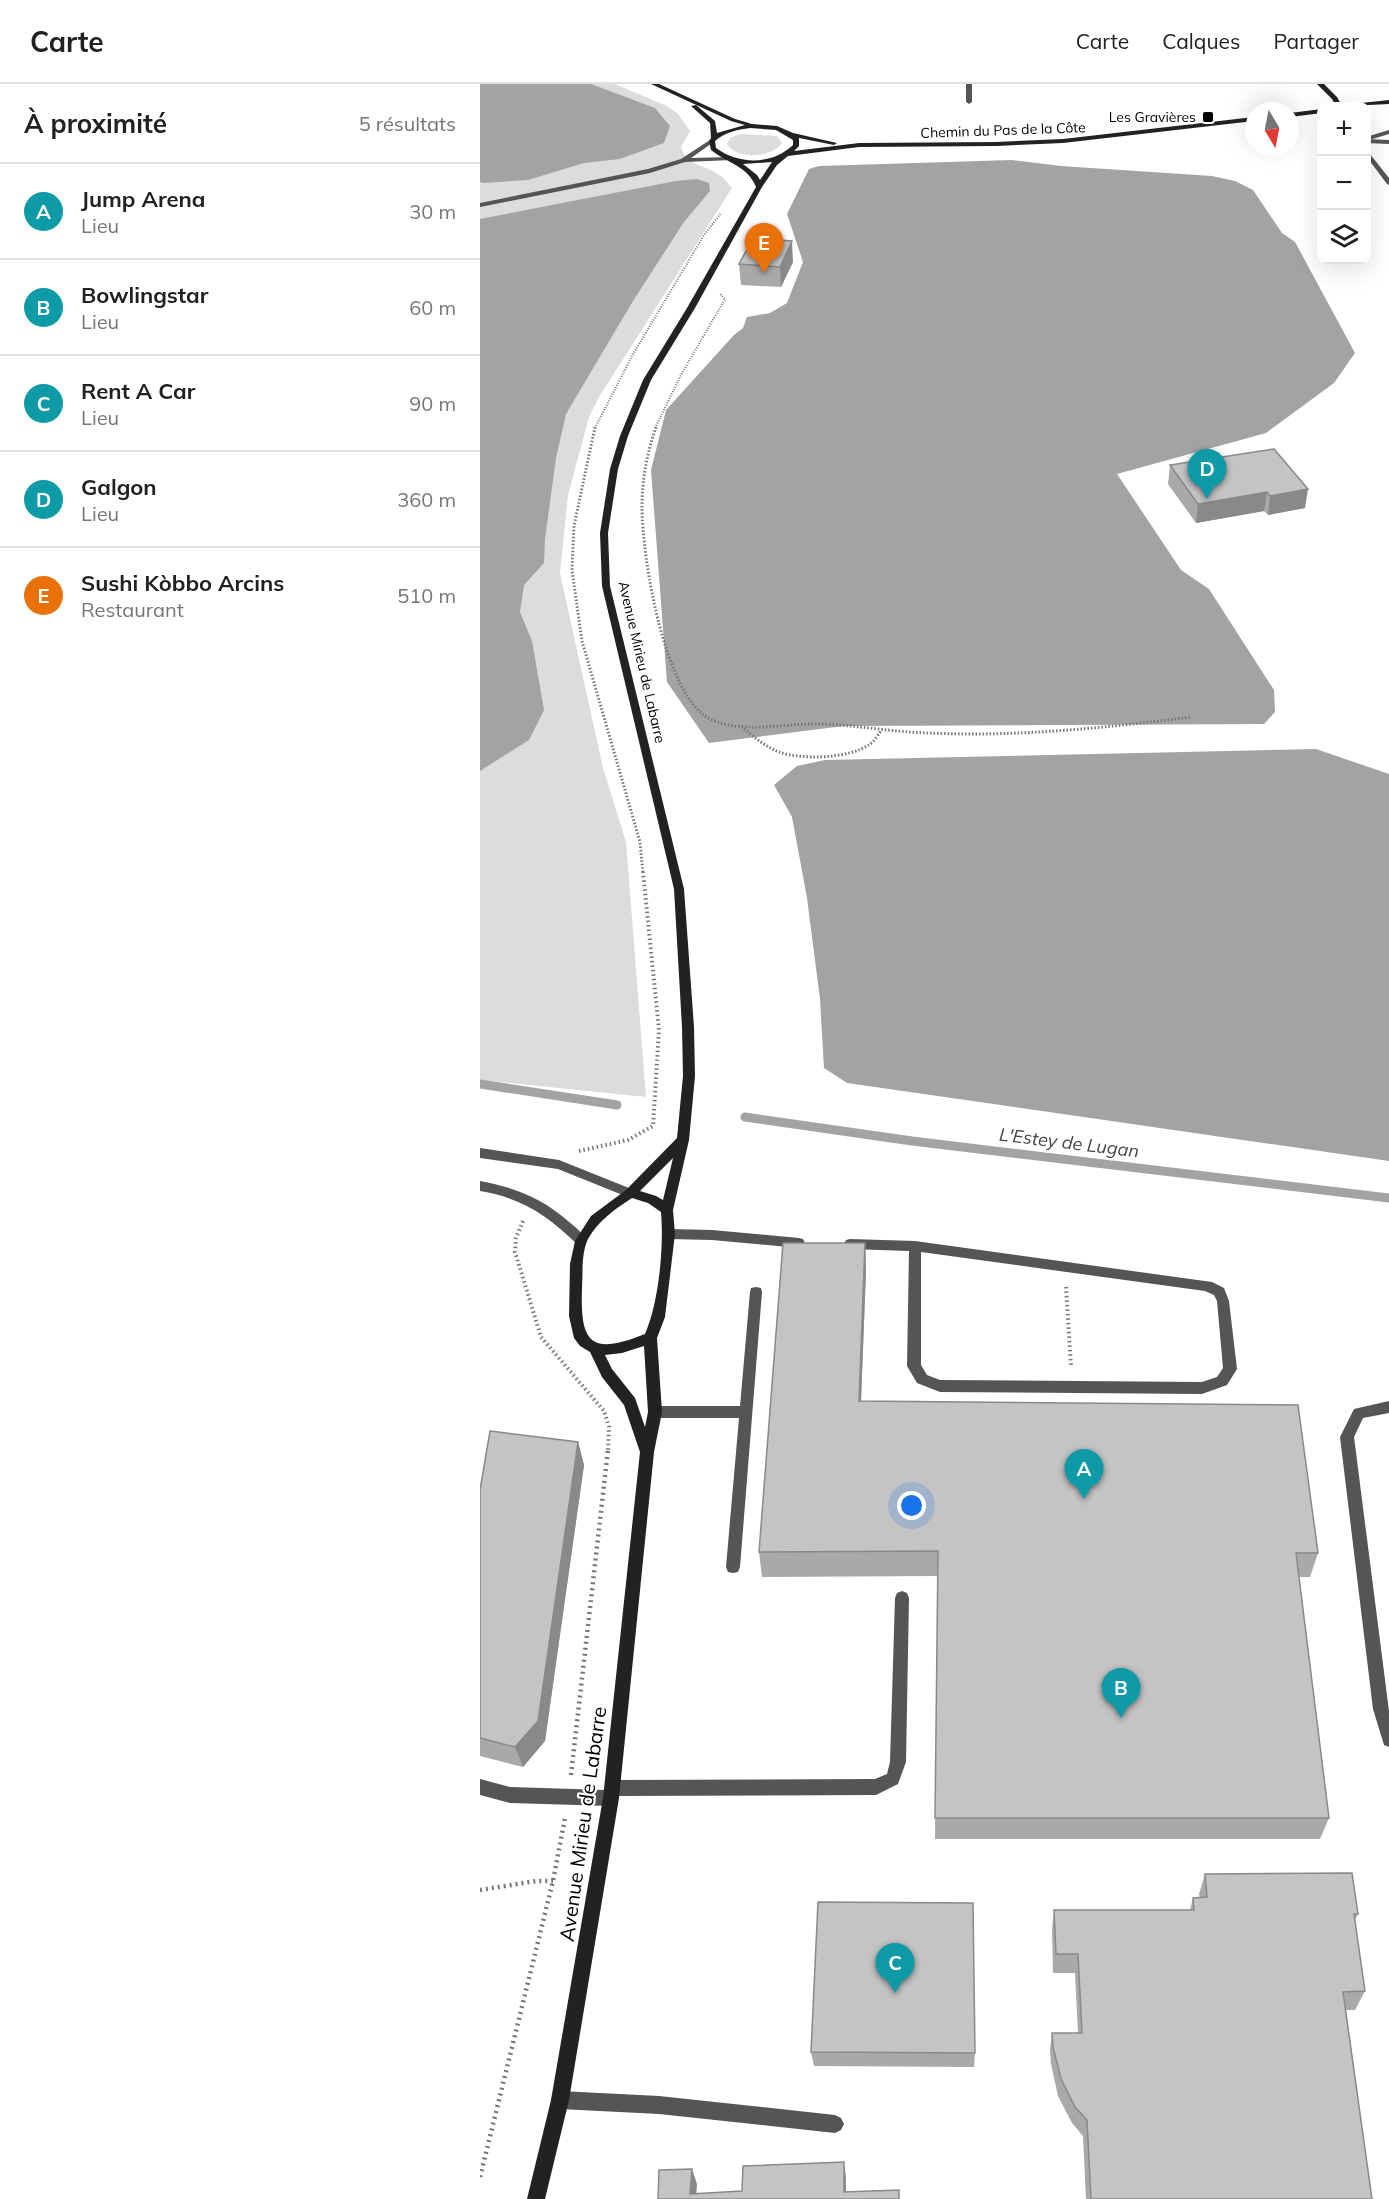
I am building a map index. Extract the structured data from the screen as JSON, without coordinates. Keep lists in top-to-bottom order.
{
  "streets": {
    "main road": ["Chemin du Pas de la Côte", "Avenue Mirieu de Labarre"]
  },
  "crossings": [
    ["Chemin du Pas de la Côte", "Avenue Mirieu de Labarre"]
  ],
  "water": ["L'Estey de Lugan"],
  "places": {
    "transit": ["Les Gravières"]
  },
  "north": "bottom",
  "page": {
    "header": "Carte",
    "nav": ["Carte", "Calques", "Partager"],
    "heading": ["À proximité", "5 résultats"],
    "map_buttons": ["+", "−"],
    "list": [
      {
        "mark": "A",
        "name": "Jump Arena",
        "note": "Lieu",
        "value": "30 m"
      },
      {
        "mark": "B",
        "name": "Bowlingstar",
        "note": "Lieu",
        "value": "60 m"
      },
      {
        "mark": "C",
        "name": "Rent A Car",
        "note": "Lieu",
        "value": "90 m"
      },
      {
        "mark": "D",
        "name": "Galgon",
        "note": "Lieu",
        "value": "360 m"
      },
      {
        "mark": "E",
        "name": "Sushi Kòbbo Arcins",
        "note": "Restaurant",
        "value": "510 m"
      }
    ],
    "pins": [
      "E",
      "D",
      "A",
      "B",
      "C"
    ]
  }
}
